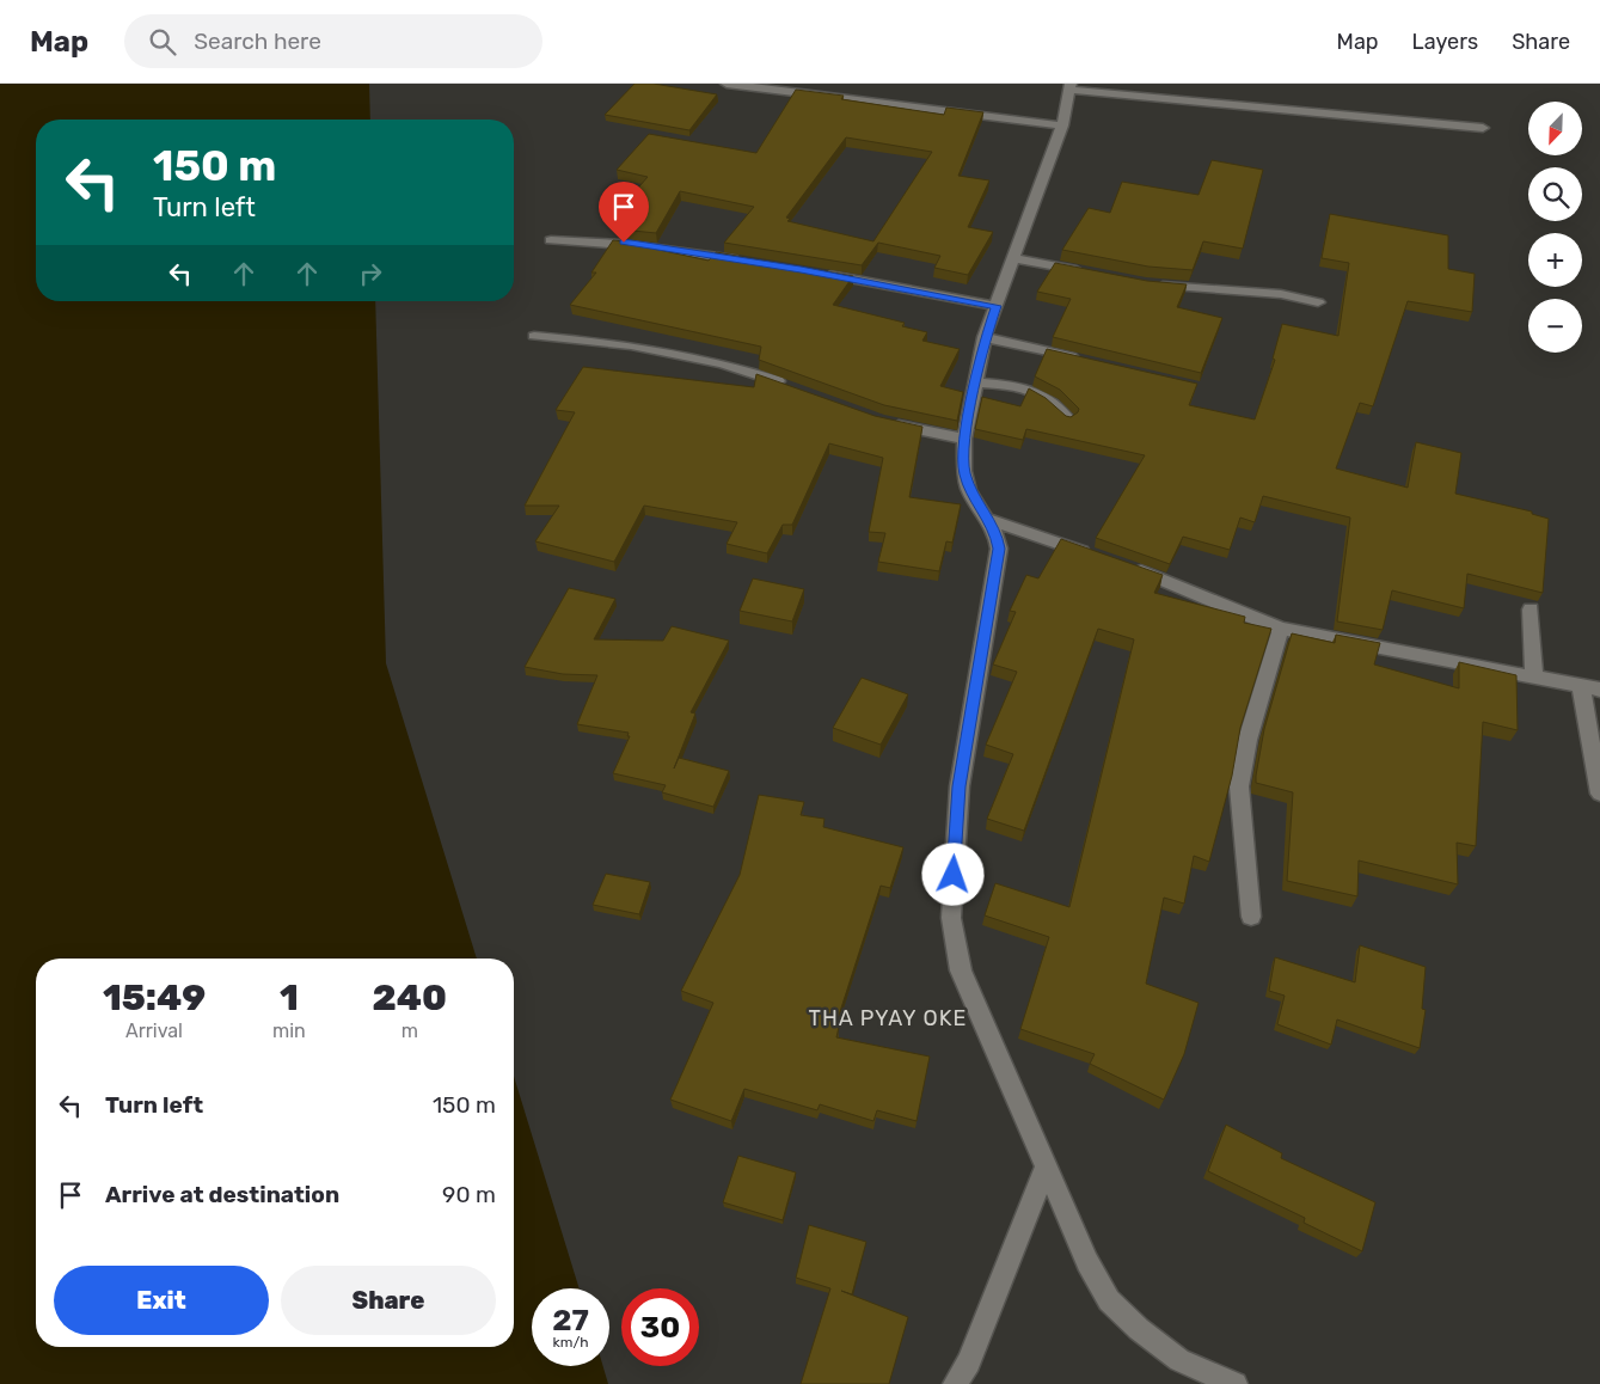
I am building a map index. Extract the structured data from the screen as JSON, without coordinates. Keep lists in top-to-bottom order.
{
  "districts": ["THA PYAY OKE"],
  "north": "bottom left",
  "page": {
    "header": "Map",
    "search": "Search here",
    "nav": ["Map", "Layers", "Share"],
    "map_buttons": ["+", "−"],
    "turn": ["150 m", "Turn left"],
    "eta": [
      "15:49",
      "Arrival",
      "1",
      "min",
      "240",
      "m"
    ],
    "list": [
      {
        "name": "Turn left",
        "value": "150 m"
      },
      {
        "name": "Arrive at destination",
        "value": "90 m"
      }
    ],
    "buttons": ["Exit", "Share"],
    "speed": "27 km/h",
    "limit": "30"
  }
}
